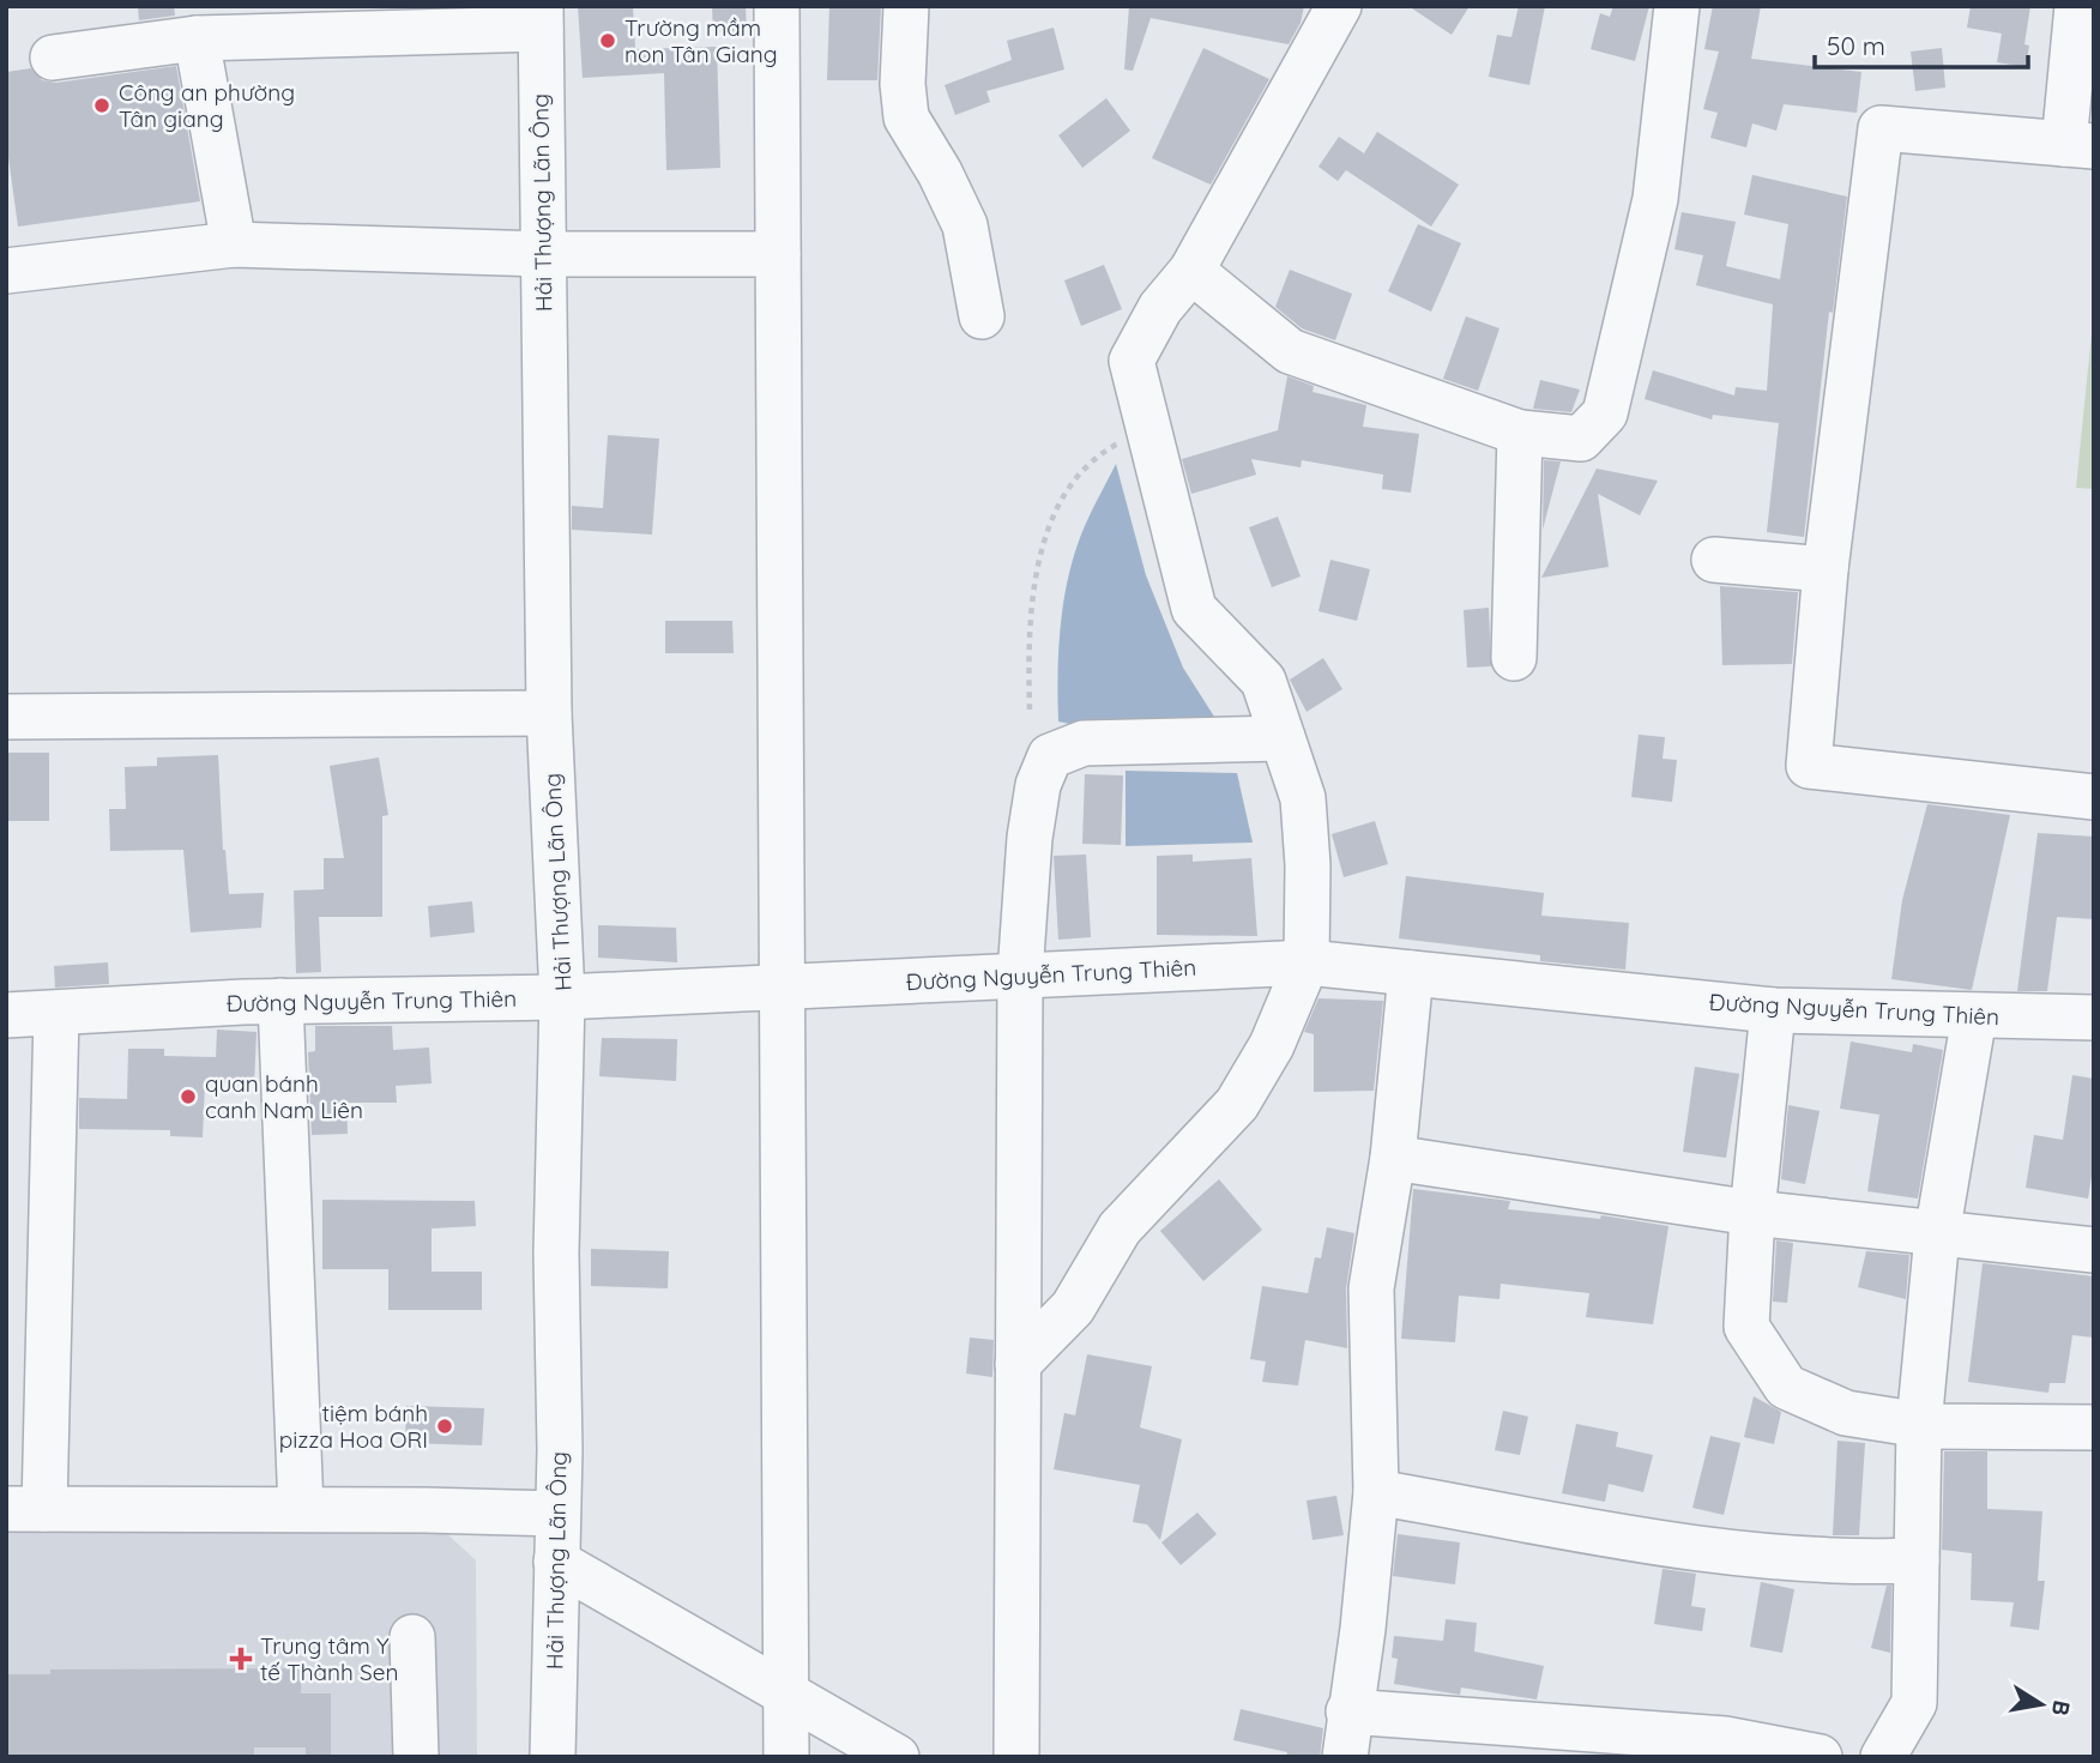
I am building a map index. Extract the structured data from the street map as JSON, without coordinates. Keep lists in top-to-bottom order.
{
  "streets": {
    "street": ["Hải Thượng Lãn Ông", "Đường Nguyễn Trung Thiên"]
  },
  "crossings": [
    ["Hải Thượng Lãn Ông", "Đường Nguyễn Trung Thiên"]
  ],
  "places": {
    "other": [
      "Trường mầm non Tân Giang",
      "Công an phường Tân giang",
      "quan bánh canh Nam Liên",
      "tiệm bánh pizza Hoa ORI"
    ],
    "health": ["Trung tâm Y tế Thành Sen"]
  },
  "scale_bar": "50 m",
  "north": "right"
}
